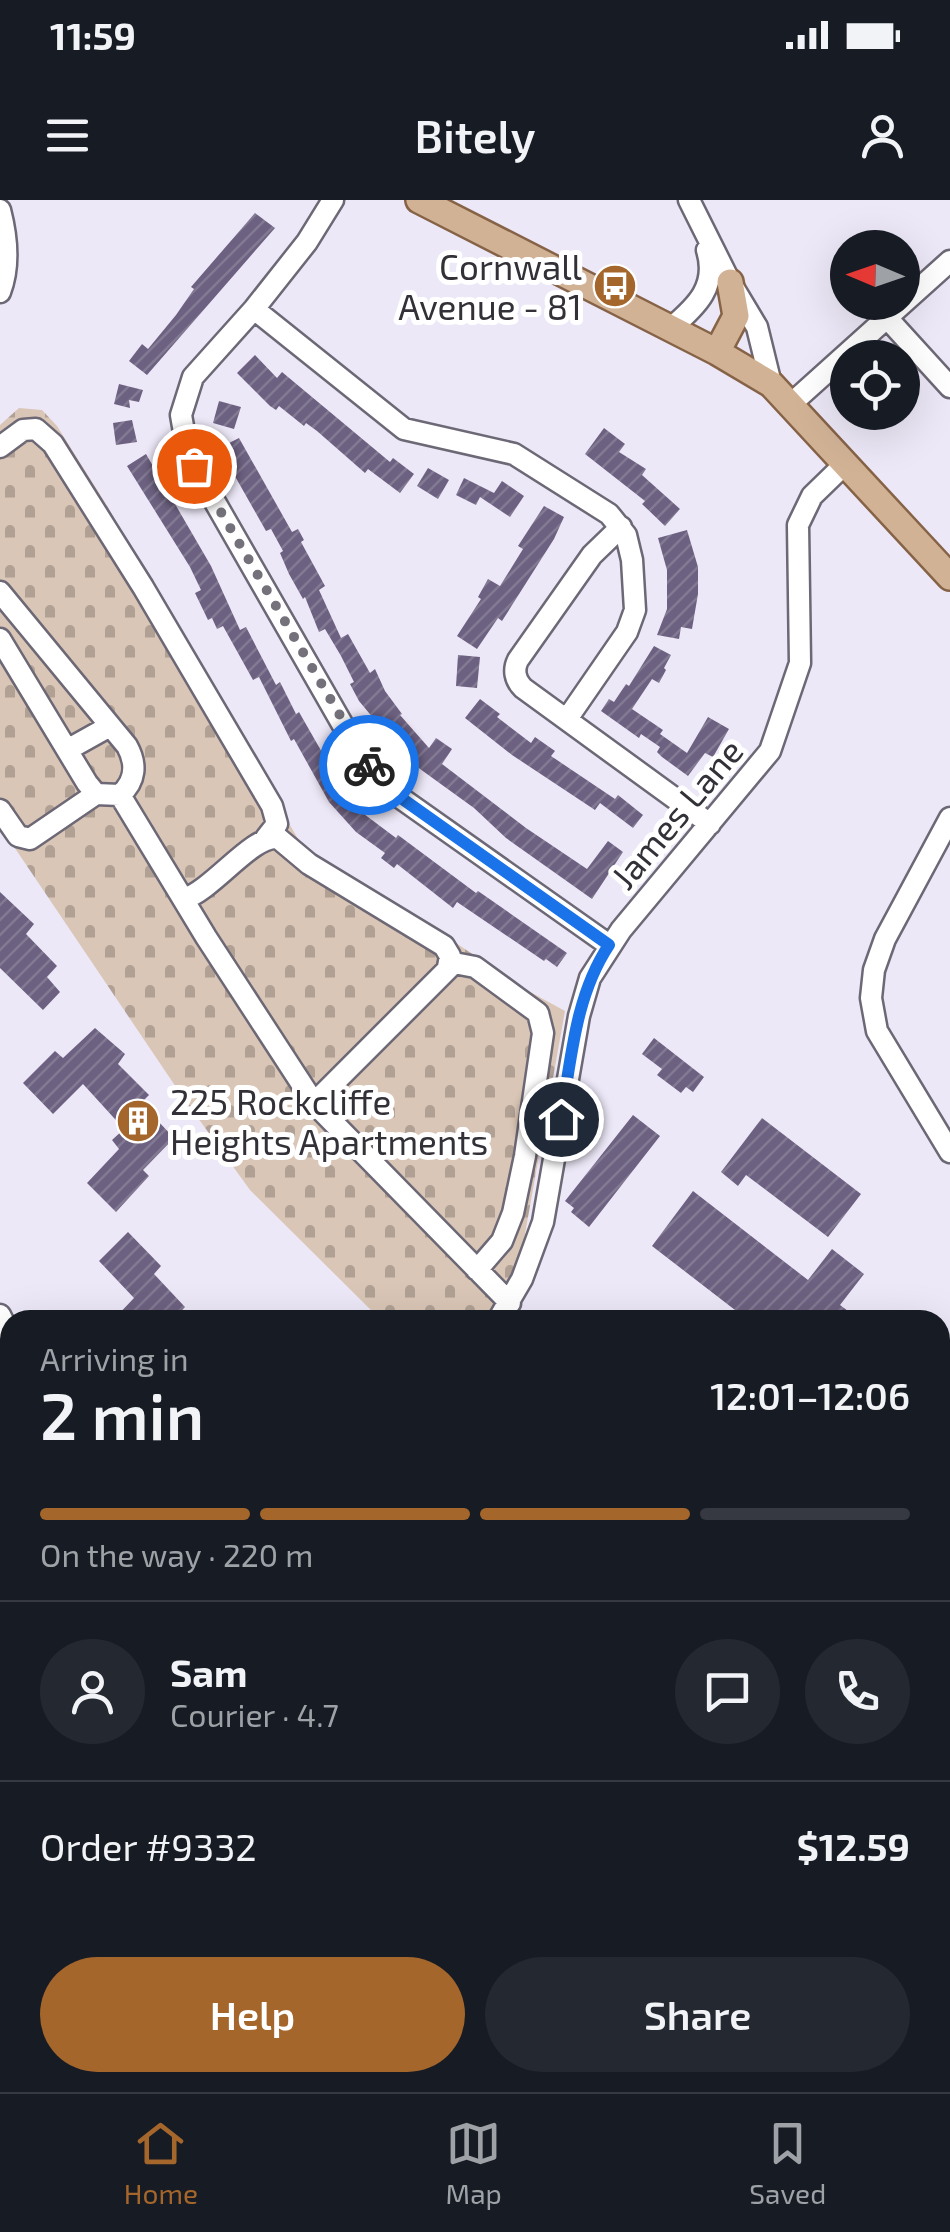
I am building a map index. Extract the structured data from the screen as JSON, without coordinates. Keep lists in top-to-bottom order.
{
  "streets": {
    "street": ["James Lane"]
  },
  "places": {
    "bus stop": ["Cornwall Avenue - 81"],
    "building": ["225 Rockcliffe Heights Apartments"]
  },
  "north": "left",
  "page": {
    "status": "11:59",
    "header": "Bitely",
    "heading": ["2 min", "Arriving in", "12:01–12:06"],
    "panel": [
      "Sam",
      "Courier · 4.7",
      "Order #9332",
      "$12.59"
    ],
    "bar": "On the way · 220 m",
    "buttons": ["Help", "Share"],
    "tabs": ["Home", "Map", "Saved"]
  }
}
